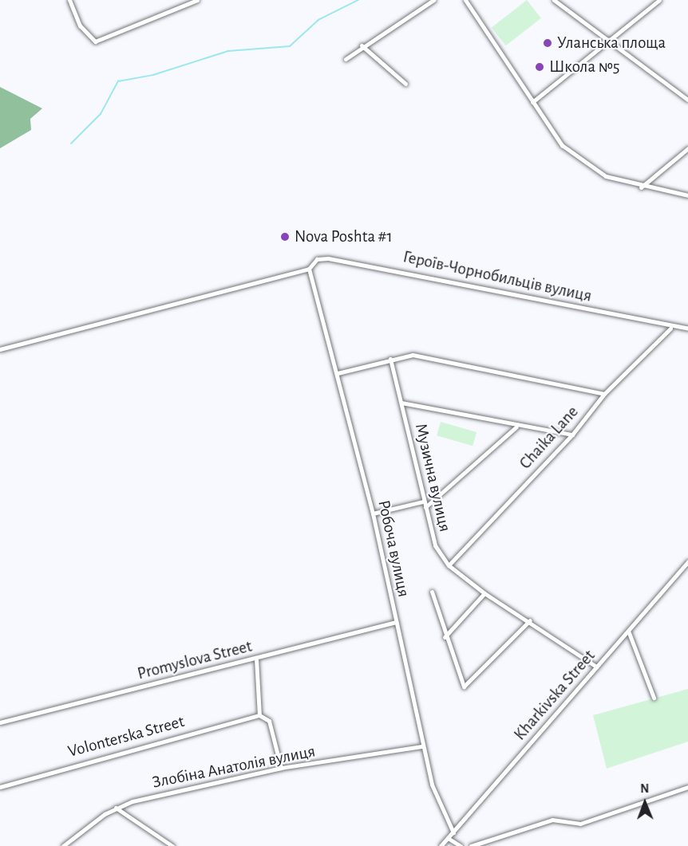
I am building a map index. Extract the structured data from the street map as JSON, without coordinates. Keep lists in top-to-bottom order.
{
  "streets": {
    "street": [
      "Героїв-Чорнобильців вулиця",
      "Chaika Lane",
      "Музична вулиця",
      "Робоча вулиця",
      "Promyslova Street",
      "Kharkivska Street",
      "Volonterska Street",
      "Злобіна Анатолія вулиця"
    ]
  },
  "crossings": [
    ["Героїв-Чорнобильців вулиця", "Chaika Lane"],
    ["Героїв-Чорнобильців вулиця", "Робоча вулиця"],
    ["Chaika Lane", "Музична вулиця"],
    ["Музична вулиця", "Kharkivska Street"],
    ["Робоча вулиця", "Promyslova Street"],
    ["Робоча вулиця", "Kharkivska Street"],
    ["Робоча вулиця", "Злобіна Анатолія вулиця"]
  ],
  "places": ["Уланська площа", "Школа №5", "Nova Poshta #1"],
  "north": "top"
}
